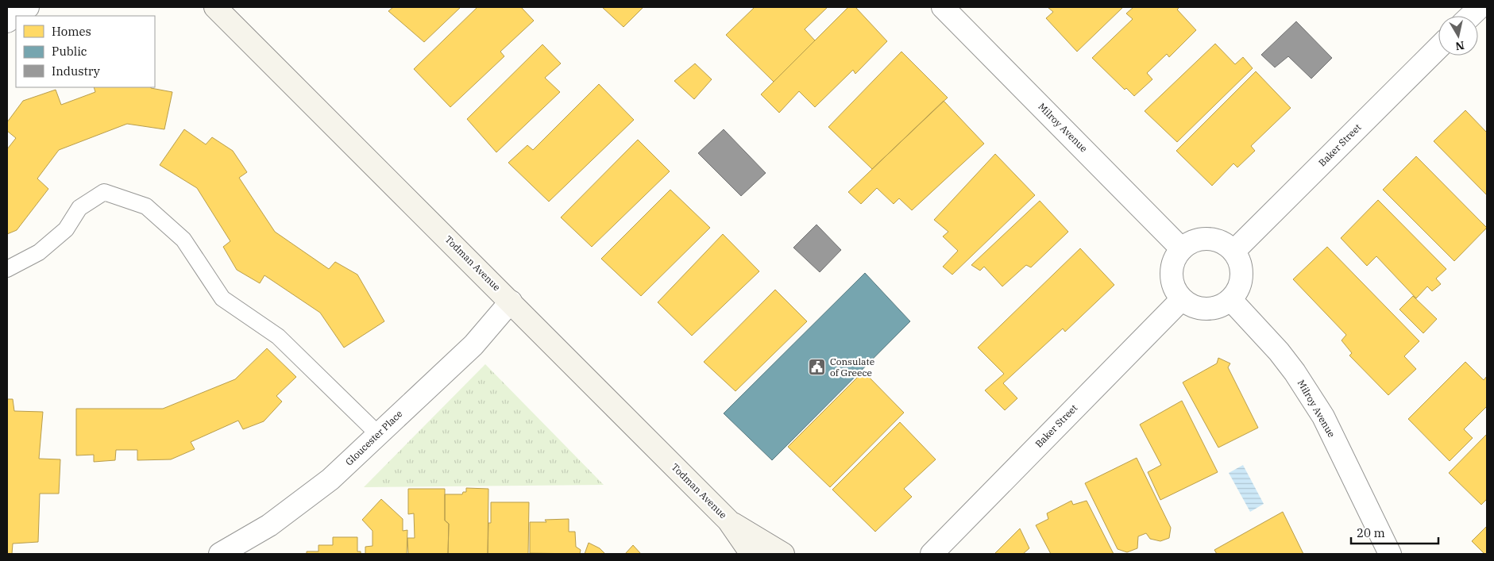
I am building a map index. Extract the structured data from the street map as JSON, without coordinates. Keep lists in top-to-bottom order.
{
  "streets": {
    "main road": ["Todman Avenue"],
    "street": ["Milroy Avenue", "Baker Street", "Gloucester Place"]
  },
  "crossings": [
    ["Milroy Avenue", "Baker Street"],
    ["Todman Avenue", "Gloucester Place"]
  ],
  "places": {
    "public building": ["Consulate of Greece"]
  },
  "legend": ["Homes", "Public", "Industry"],
  "scale_bar": "20 m",
  "north": "bottom"
}
